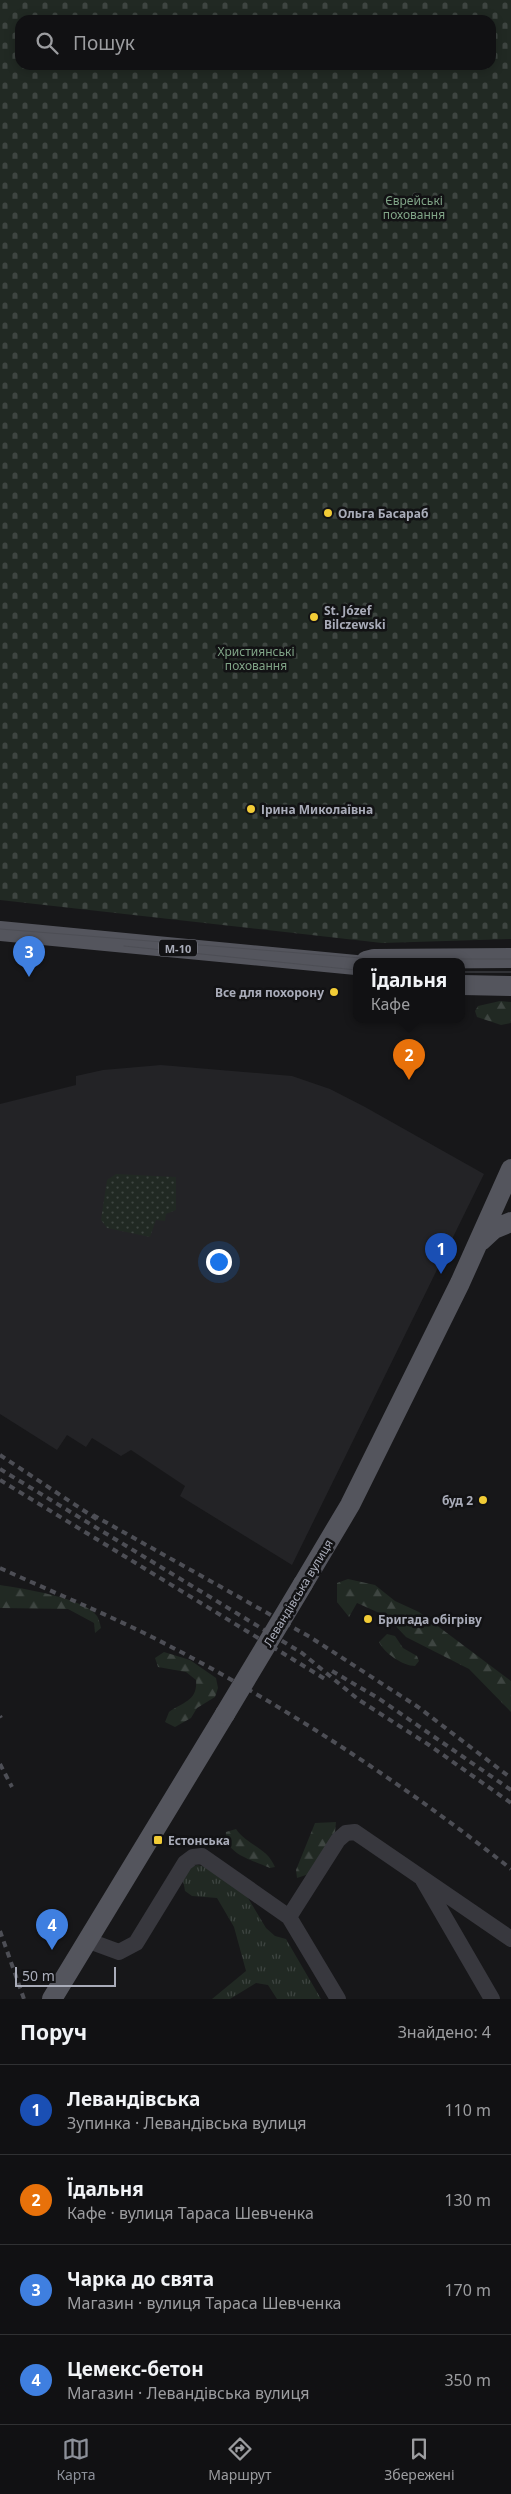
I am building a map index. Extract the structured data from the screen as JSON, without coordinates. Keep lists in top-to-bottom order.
{
  "streets": {
    "main road": ["М-10", "Левандівська вулиця"]
  },
  "parks": ["Єврейські поховання", "Християнські поховання"],
  "places": {
    "other": [
      "Ольга Басараб",
      "St. Józef Bilczewski",
      "Ірина Миколаївна",
      "Все для похорону",
      "буд 2",
      "Бригада обігріву"
    ],
    "transit": ["Естонська"]
  },
  "scale_bar": "50 m",
  "page": {
    "search": "Пошук",
    "pins": [
      "3",
      "2",
      "1",
      "4"
    ],
    "popup": ["Їдальня", "Кафе"],
    "scale": "50 m",
    "heading": ["Поруч", "Знайдено: 4"],
    "list": [
      {
        "mark": "1",
        "name": "Левандівська",
        "note": "Зупинка · Левандівська вулиця",
        "value": "110 m"
      },
      {
        "mark": "2",
        "name": "Їдальня",
        "note": "Кафе · вулиця Тараса Шевченка",
        "value": "130 m"
      },
      {
        "mark": "3",
        "name": "Чарка до свята",
        "note": "Магазин · вулиця Тараса Шевченка",
        "value": "170 m"
      },
      {
        "mark": "4",
        "name": "Цемекс-бетон",
        "note": "Магазин · Левандівська вулиця",
        "value": "350 m"
      }
    ],
    "nav": ["Карта", "Маршрут", "Збережені"]
  }
}
